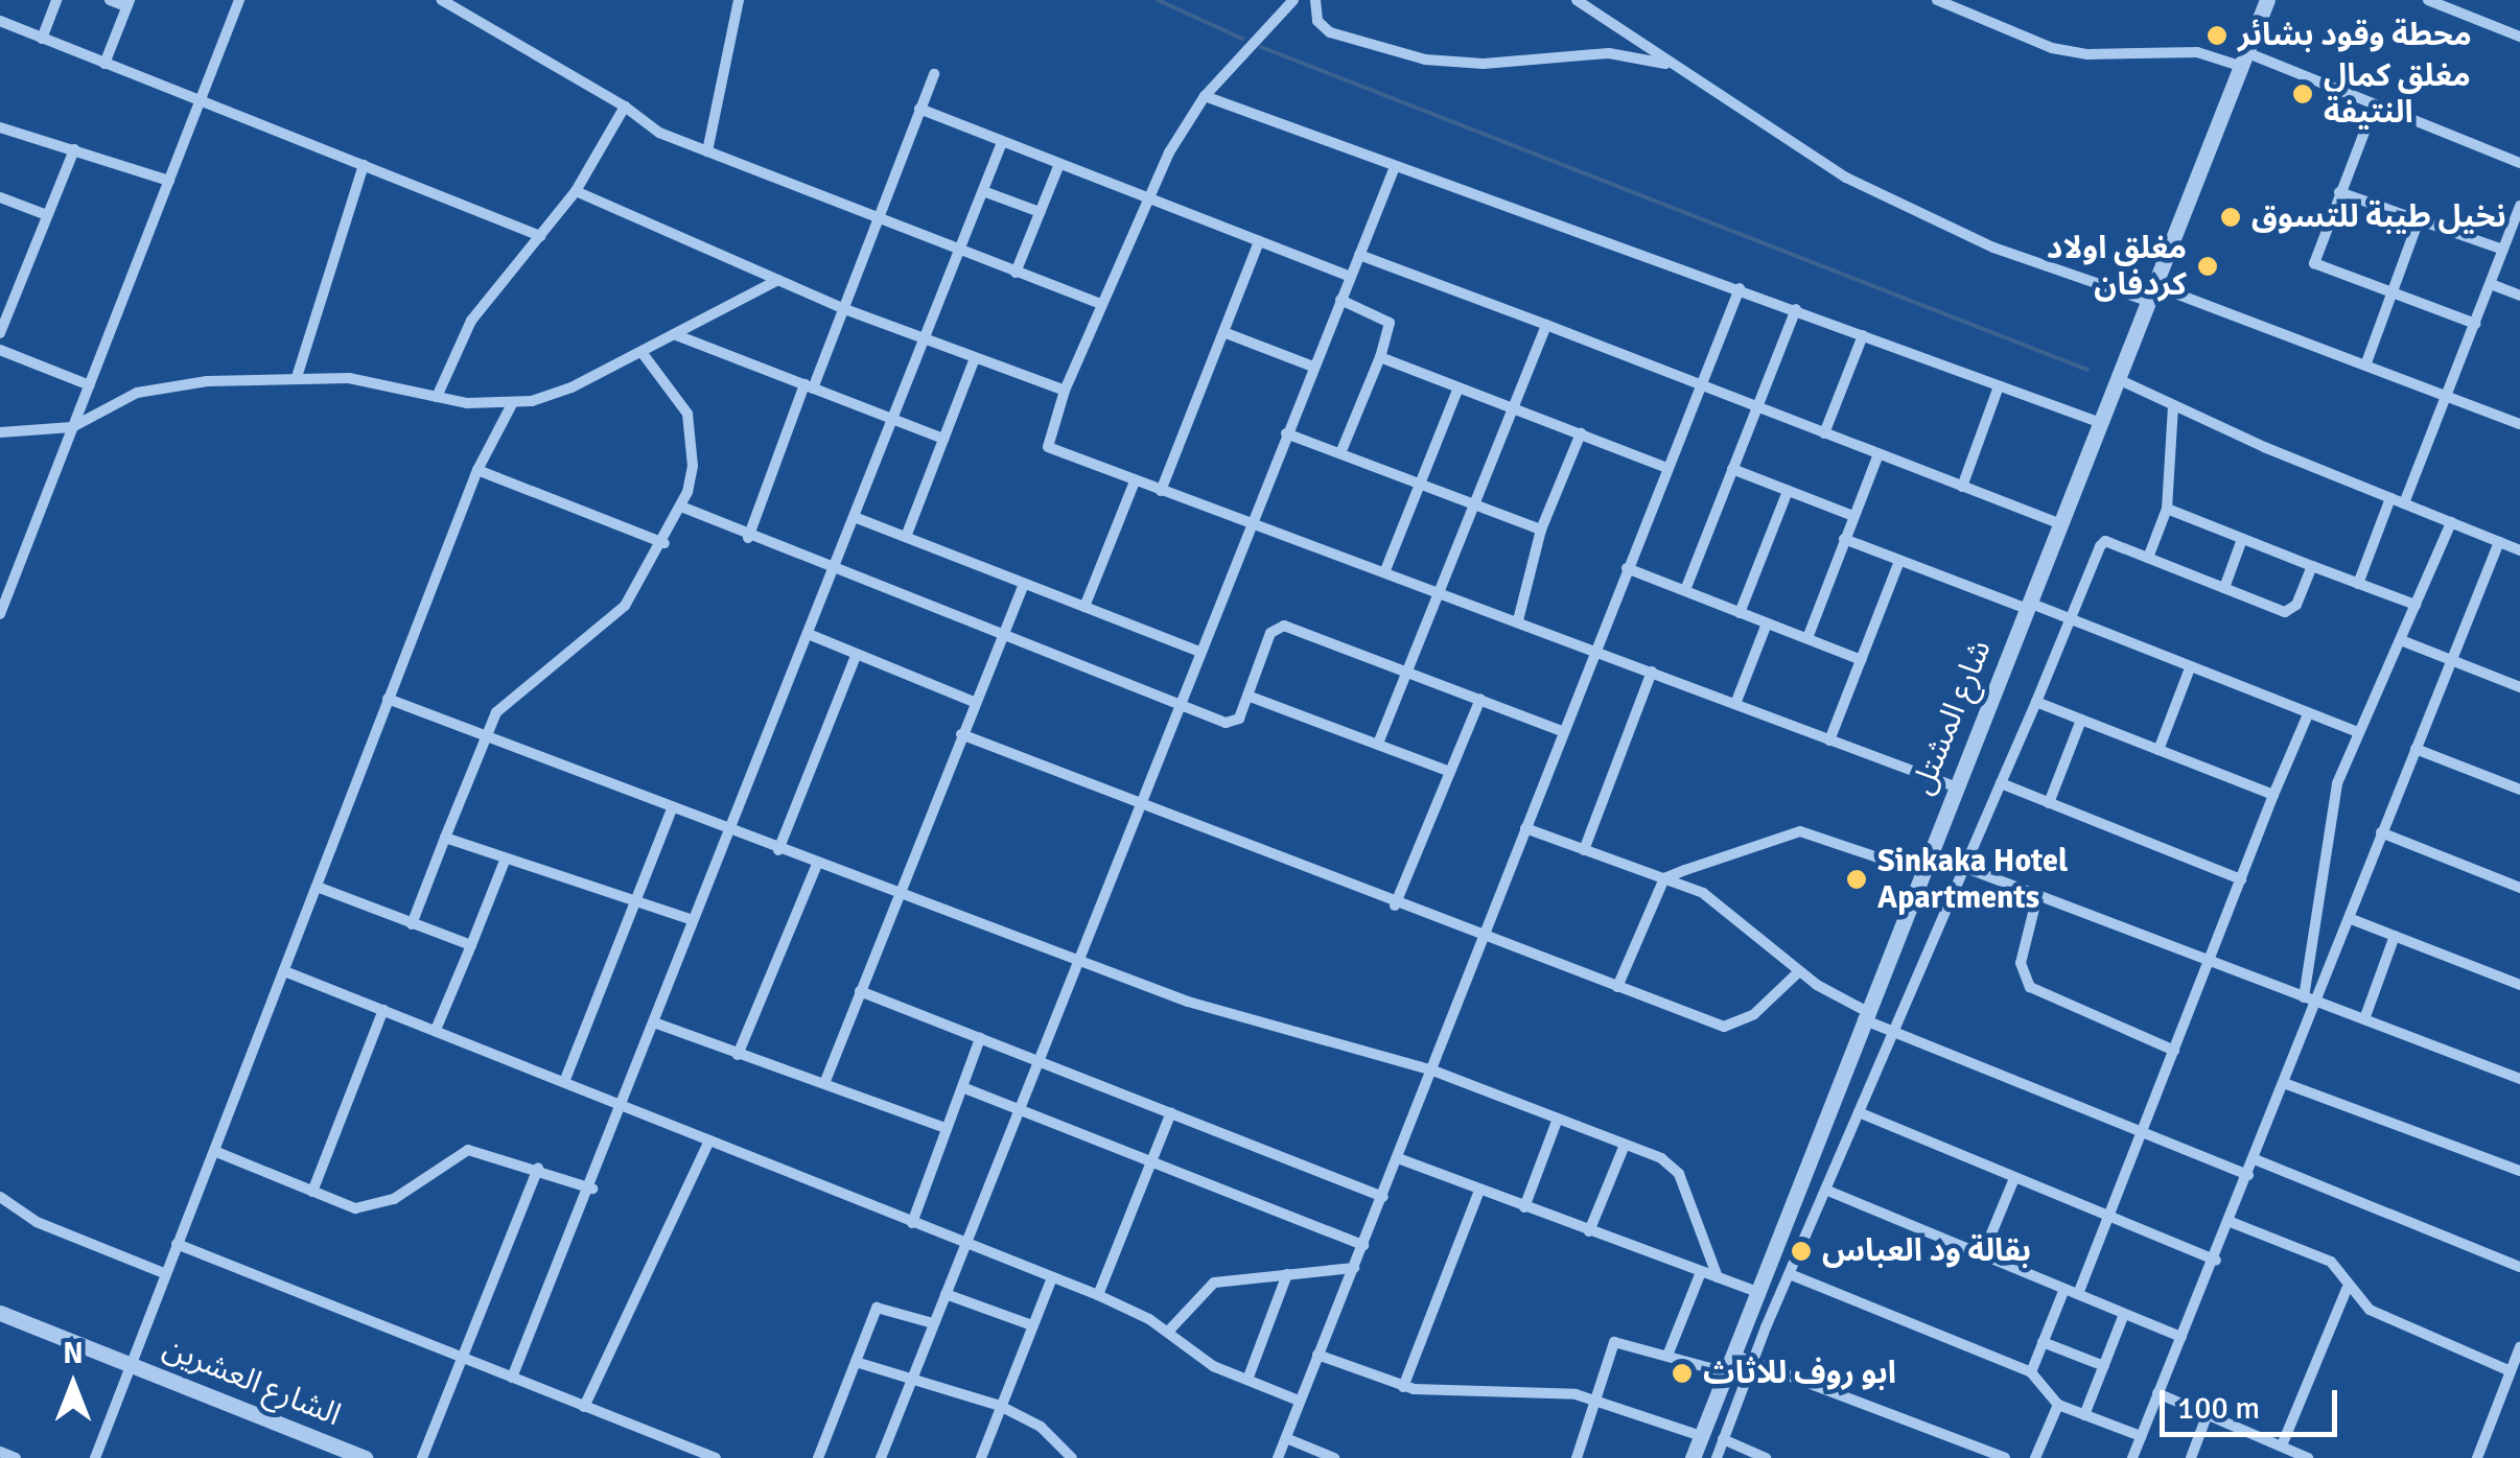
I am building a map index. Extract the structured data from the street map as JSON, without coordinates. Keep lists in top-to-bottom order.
{
  "streets": {
    "street": ["شارع المشتل", "الشارع العشرين"]
  },
  "places": [
    "محطة وقود بشائر",
    "مغلق كمال النتيفة",
    "نخيل طيبة للتسوق",
    "مغلق اولاد كردفان",
    "Sinkaka Hotel Apartments",
    "بقالة ود العباس",
    "ابو روف للاثاث"
  ],
  "scale_bar": "100 m",
  "north": "top"
}
